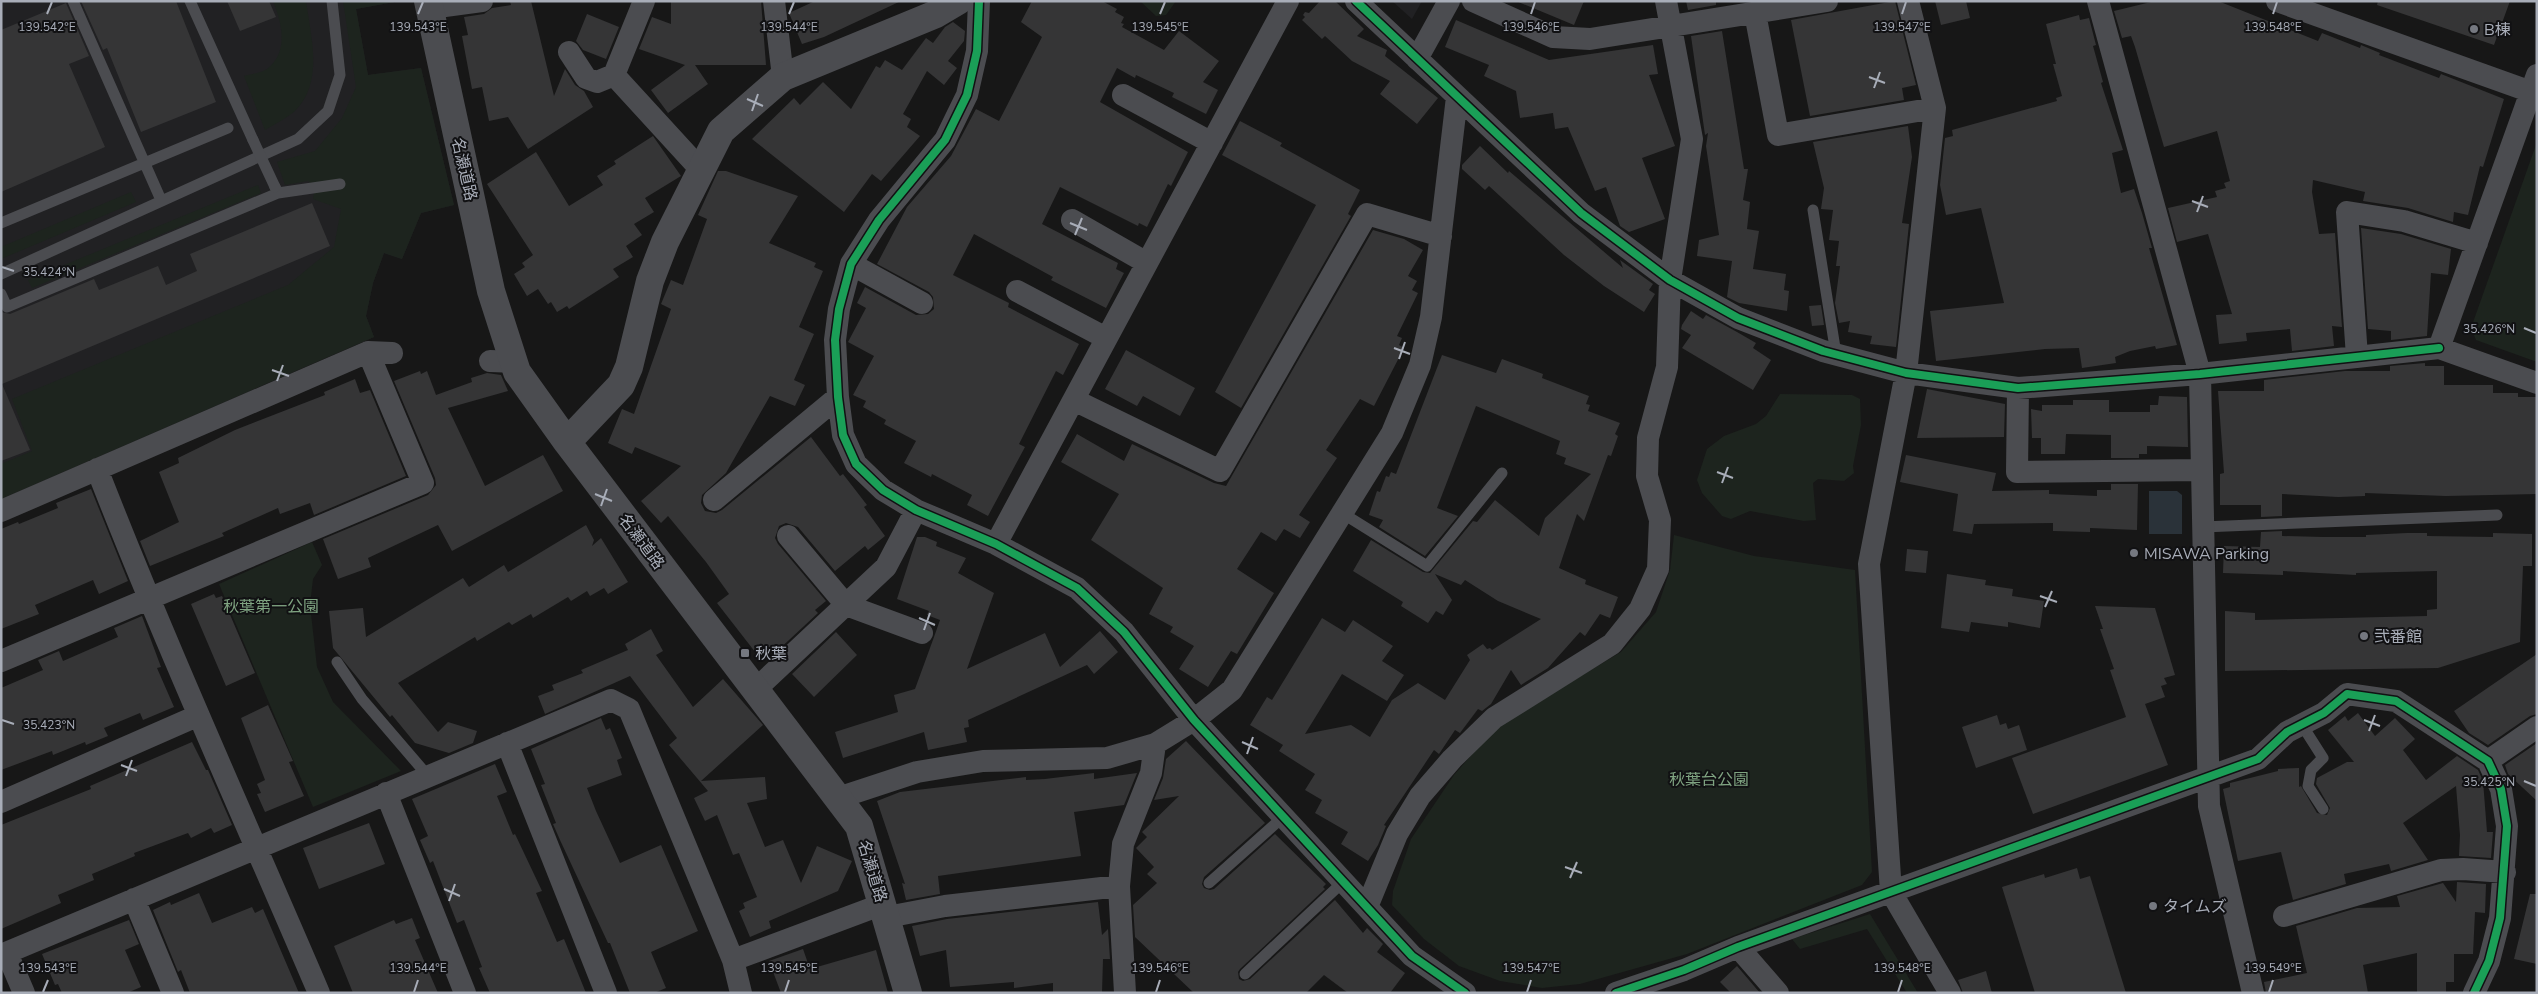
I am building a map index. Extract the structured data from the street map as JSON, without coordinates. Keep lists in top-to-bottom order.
{
  "streets": {
    "street": ["名瀬道路"]
  },
  "parks": ["秋葉第一公園", "秋葉台公園"],
  "places": {
    "other": [
      "B棟",
      "MISAWA Parking",
      "弐番館",
      "タイムズ"
    ],
    "transit": ["秋葉"]
  },
  "coordinates": [
    "139.542°E",
    "139.543°E",
    "139.544°E",
    "139.545°E",
    "139.546°E",
    "139.547°E",
    "139.548°E",
    "35.424°N",
    "35.426°N",
    "35.423°N",
    "35.425°N",
    "139.549°E"
  ]
}
